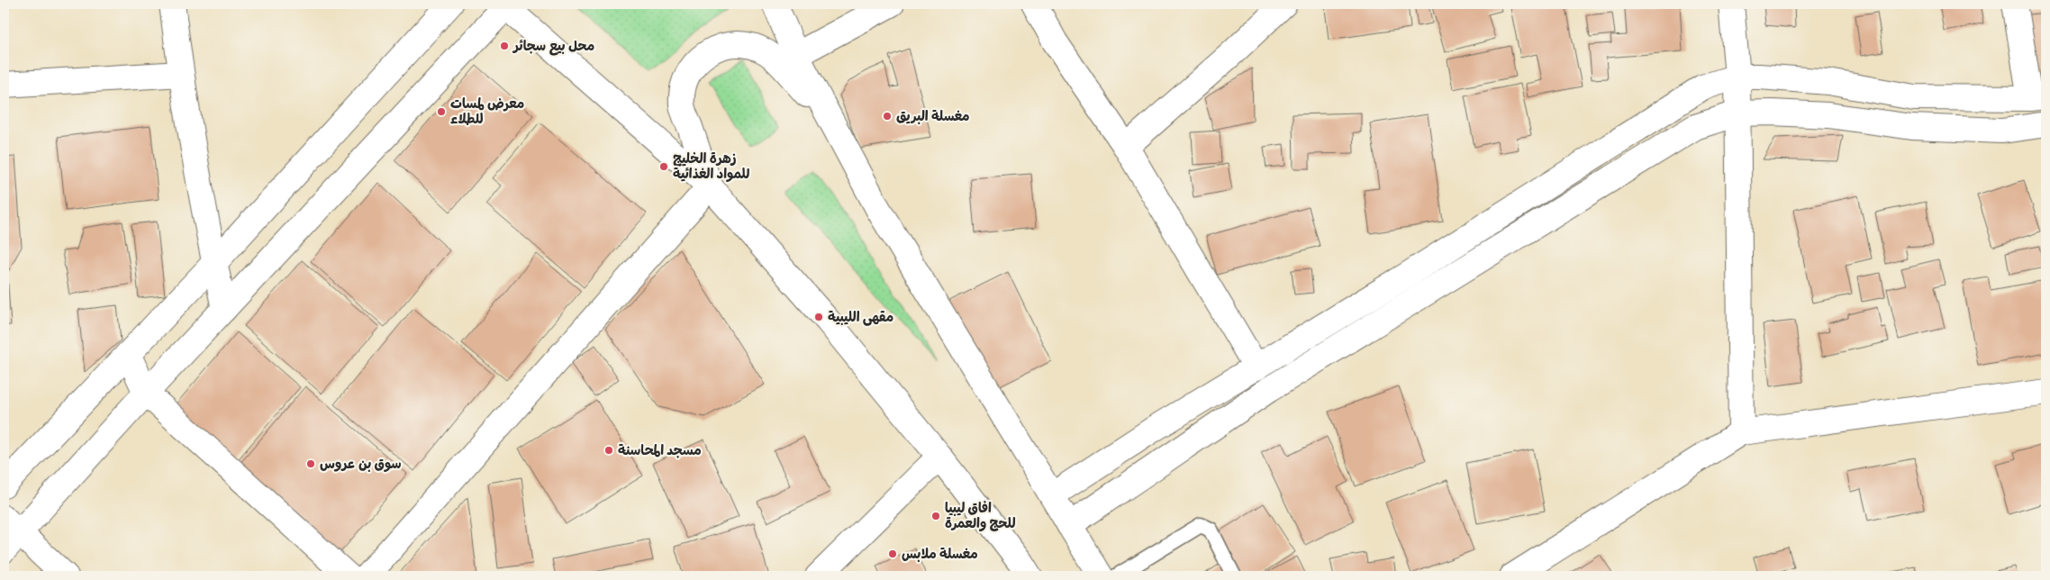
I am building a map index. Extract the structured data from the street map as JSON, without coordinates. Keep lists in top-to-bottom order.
{
  "places": [
    "محل بيع سجائر",
    "معرض لمسات للطلاء",
    "مغسلة البريق",
    "زهرة الخليج للمواد الغذائية",
    "مقهى الليبية",
    "مسجد المحاسنة",
    "سوق بن عروس",
    "افاق ليبيا للحج والعمرة",
    "مغسلة ملابس"
  ]
}
